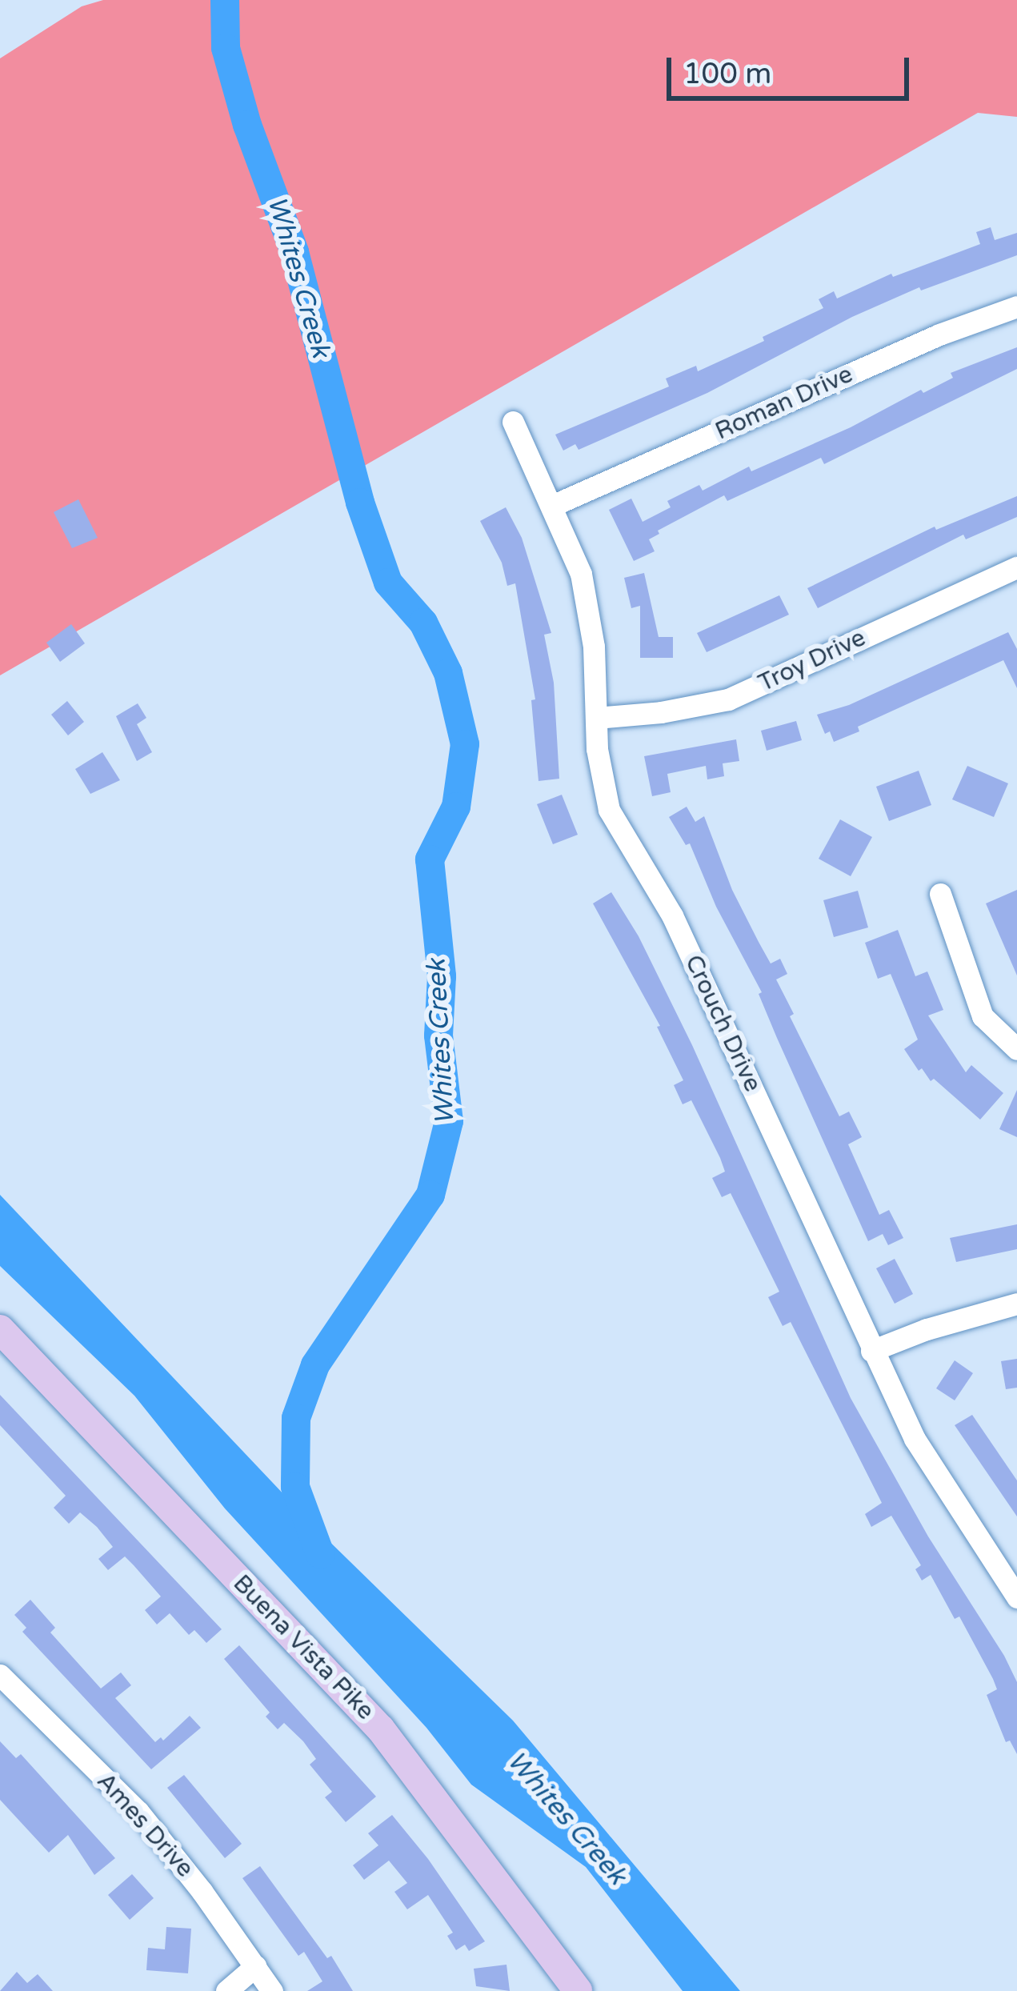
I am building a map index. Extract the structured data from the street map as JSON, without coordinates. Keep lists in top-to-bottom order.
{
  "streets": {
    "main road": ["Buena Vista Pike"],
    "street": [
      "Roman Drive",
      "Troy Drive",
      "Crouch Drive",
      "Ames Drive"
    ]
  },
  "crossings": [
    ["Roman Drive", "Crouch Drive"],
    ["Troy Drive", "Crouch Drive"]
  ],
  "water": ["Whites Creek"],
  "scale_bar": "100 m"
}
